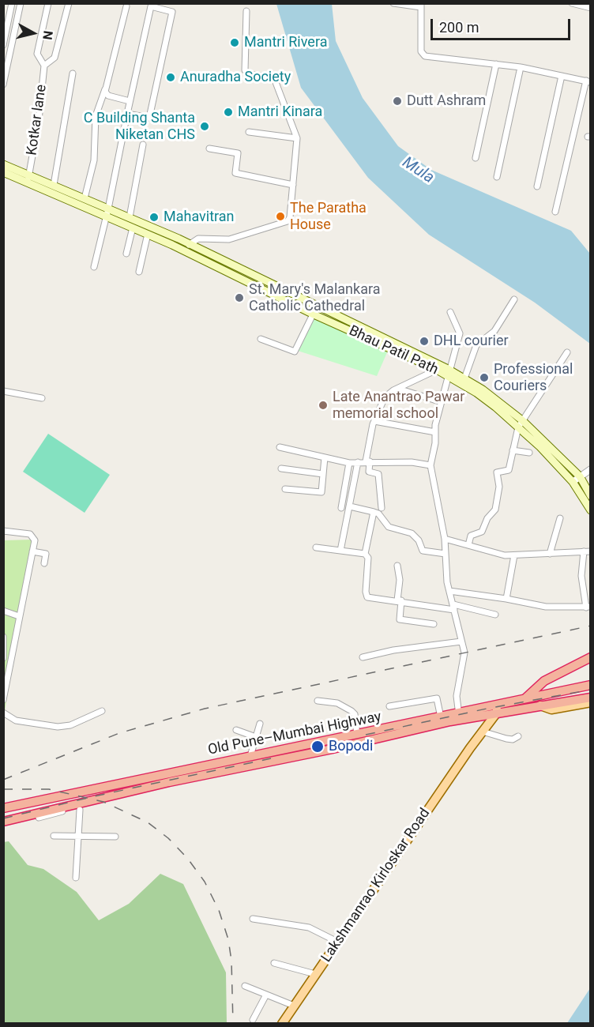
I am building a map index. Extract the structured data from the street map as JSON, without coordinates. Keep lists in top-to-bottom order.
{
  "streets": {
    "highway": ["Old Pune–Mumbai Highway"],
    "main road": ["Bhau Patil Path", "Lakshmanrao Kirloskar Road"],
    "street": ["Kotkar lane"]
  },
  "crossings": [
    ["Kotkar lane", "Bhau Patil Path"],
    ["Old Pune–Mumbai Highway", "Lakshmanrao Kirloskar Road"]
  ],
  "water": ["Mula"],
  "places": [
    "Mantri Rivera",
    "Anuradha Society",
    "Dutt Ashram",
    "Mantri Kinara",
    "C Building Shanta Niketan CHS",
    "The Paratha House",
    "Mahavitran",
    "St. Mary's Malankara Catholic Cathedral",
    "DHL courier",
    "Professional Couriers",
    "Late Anantrao Pawar memorial school",
    "Bopodi"
  ],
  "scale_bar": "200 m",
  "north": "right"
}
